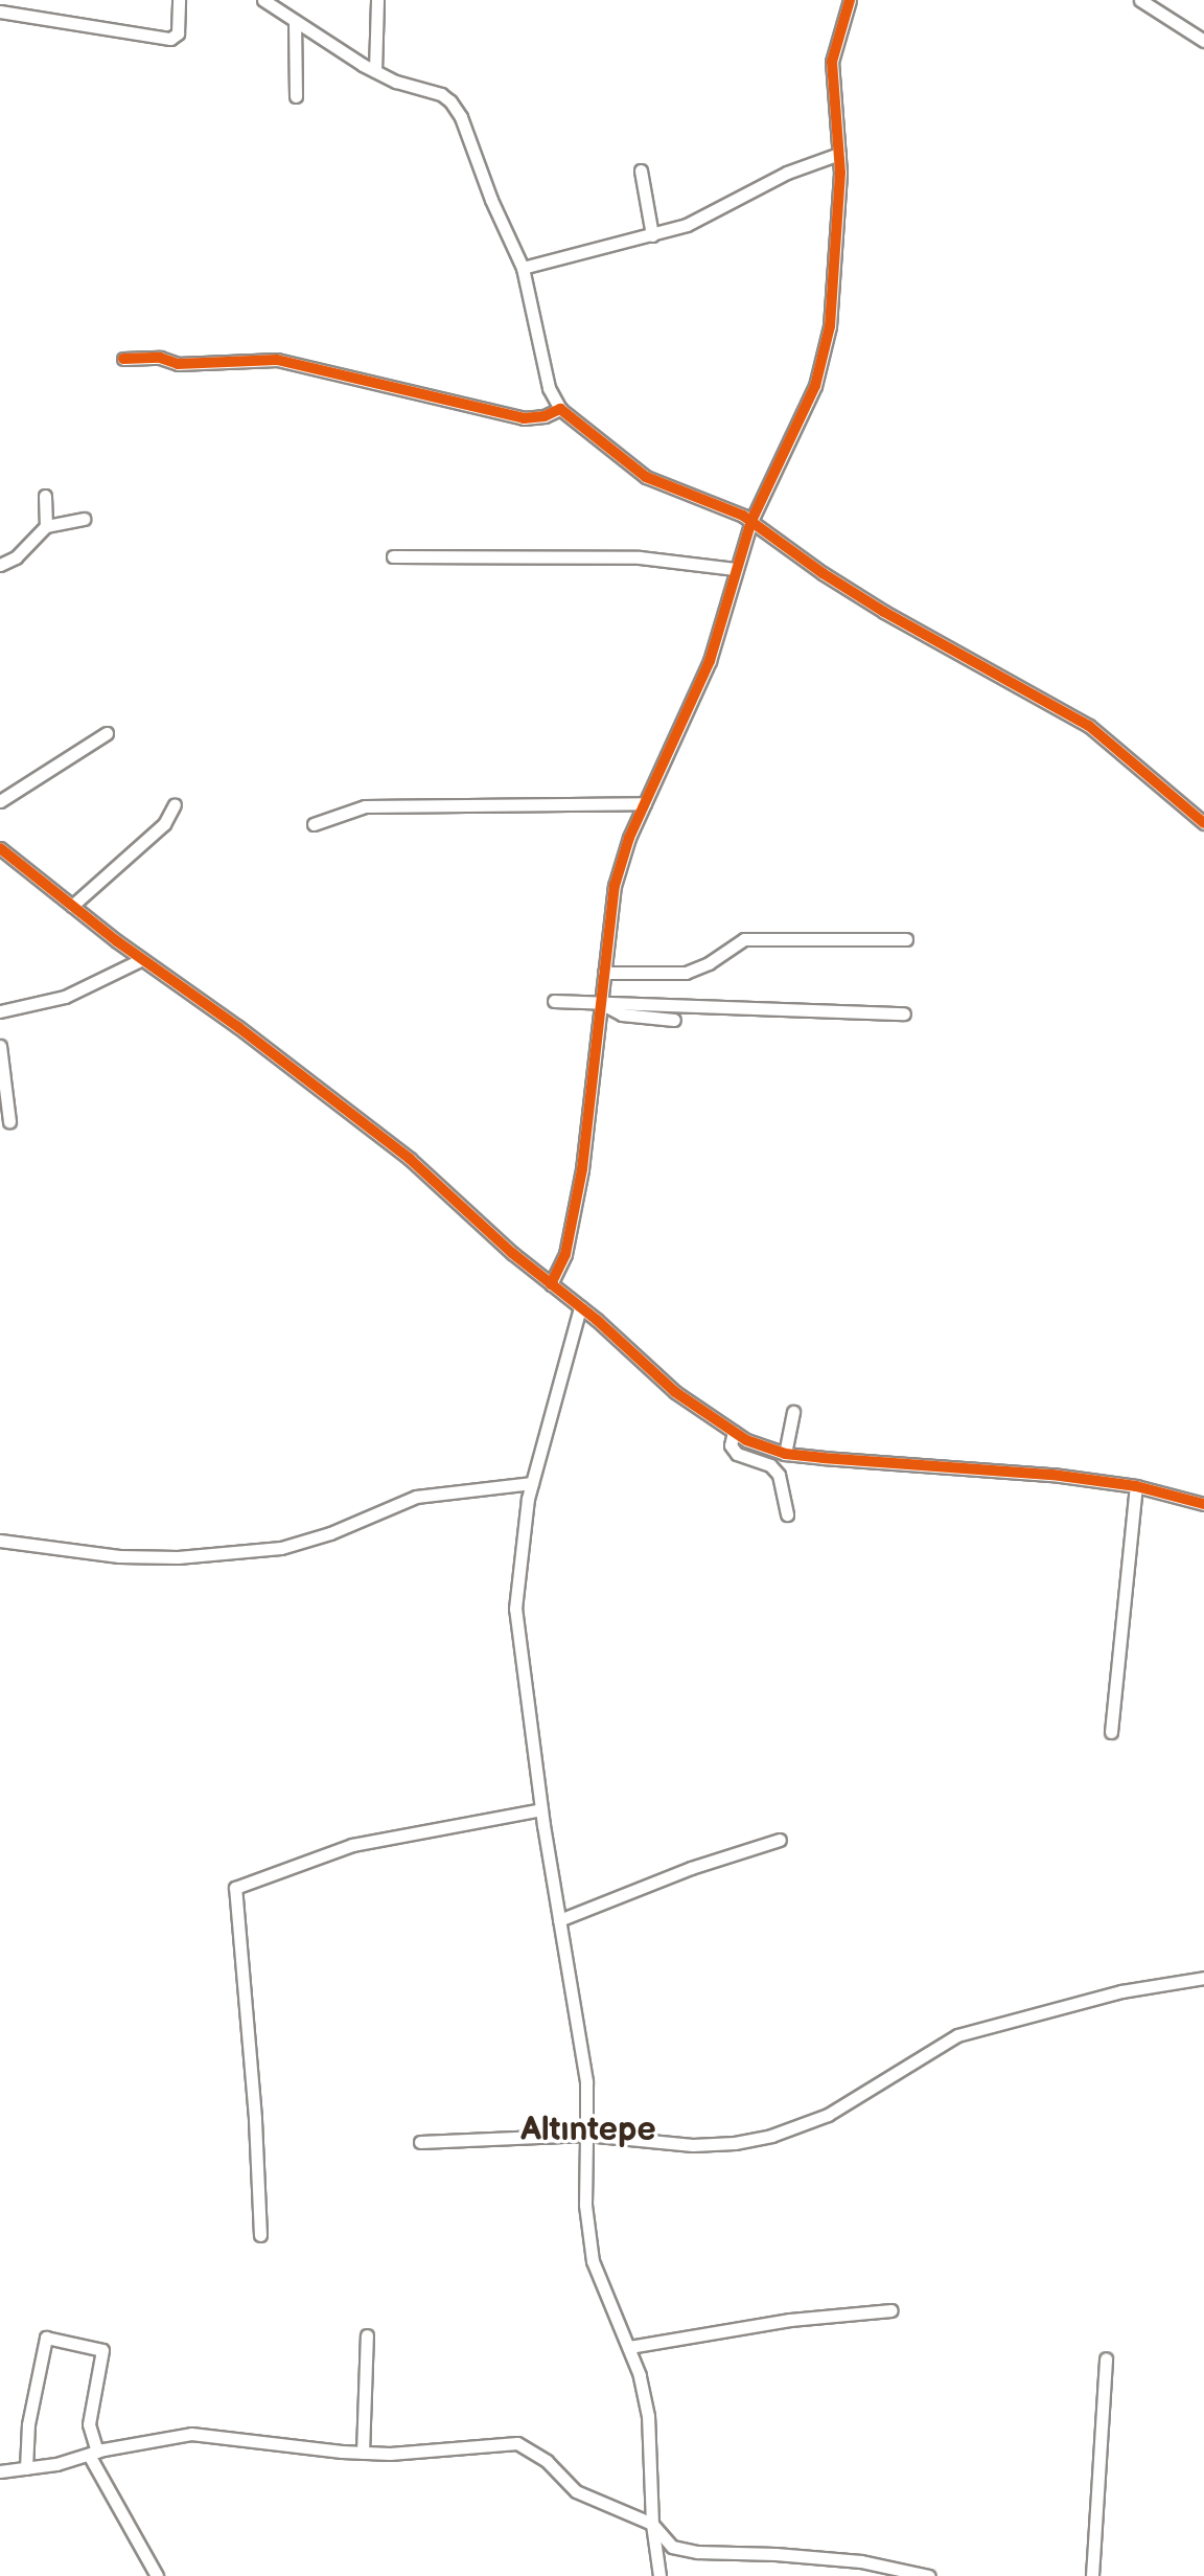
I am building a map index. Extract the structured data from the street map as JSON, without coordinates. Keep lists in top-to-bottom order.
{
  "districts": ["Altıntepe"]
}
